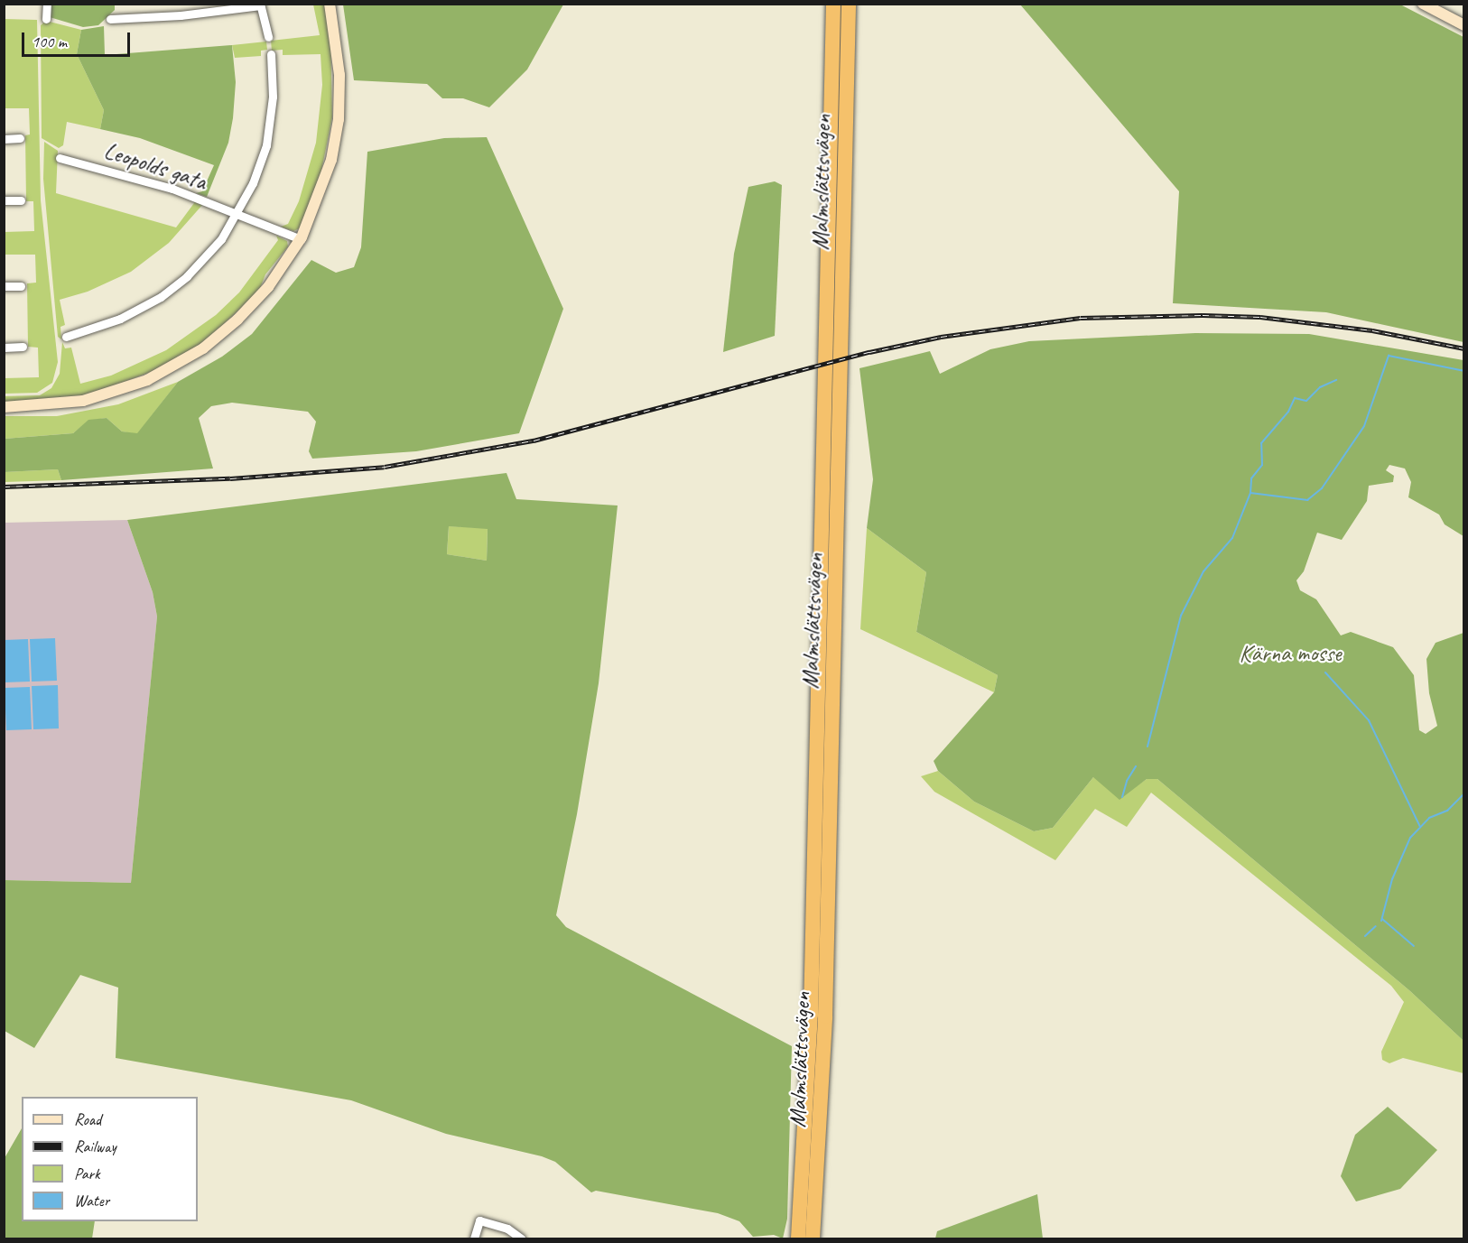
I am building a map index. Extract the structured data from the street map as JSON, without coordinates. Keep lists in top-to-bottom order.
{
  "streets": {
    "highway": ["Malmslättsvägen"],
    "street": ["Leopolds gata"]
  },
  "parks": ["Kärna mosse"],
  "legend": [
    "Road",
    "Railway",
    "Park",
    "Water"
  ],
  "scale_bar": "100 m"
}
